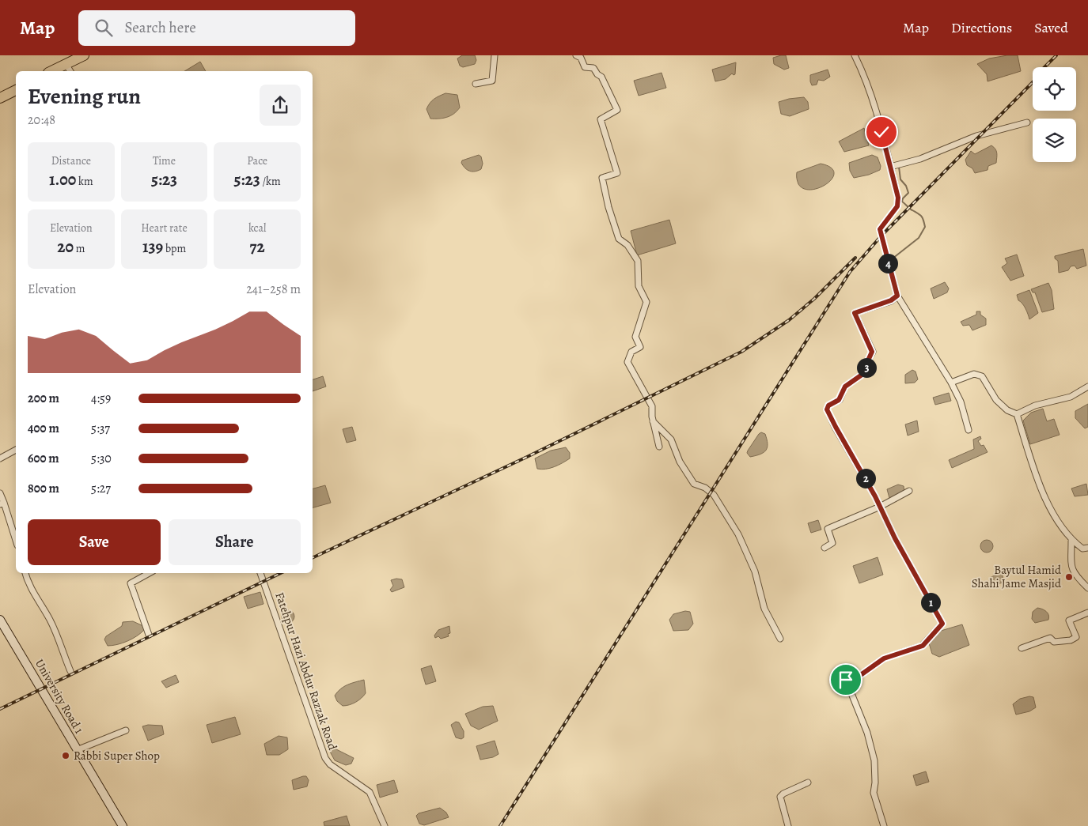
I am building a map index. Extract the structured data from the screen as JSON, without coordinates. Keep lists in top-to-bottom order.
{
  "streets": {
    "main road": ["University Road 1"],
    "street": ["Fatehpur Hazi Abdur Razzak Road"]
  },
  "places": ["Baytul Hamid Shahi Jame Masjid", "Rabbi Super Shop"],
  "page": {
    "header": "Map",
    "search": "Search here",
    "nav": ["Map", "Directions", "Saved"],
    "heading": ["Evening run", "20:48"],
    "stats": [
      ["Distance", "1.00 km"],
      ["Time", "5:23"],
      ["Pace", "5:23 /km"],
      ["Elevation", "20 m"],
      ["Heart rate", "139 bpm"],
      ["kcal", "72"]
    ],
    "pins": [
      "4",
      "3",
      "2",
      "1"
    ],
    "chart": ["Elevation", "241–258 m"],
    "list": [
      {
        "name": "200 m",
        "note": "4:59"
      },
      {
        "name": "400 m",
        "note": "5:37"
      },
      {
        "name": "600 m",
        "note": "5:30"
      },
      {
        "name": "800 m",
        "note": "5:27"
      }
    ],
    "buttons": ["Save", "Share"]
  }
}
